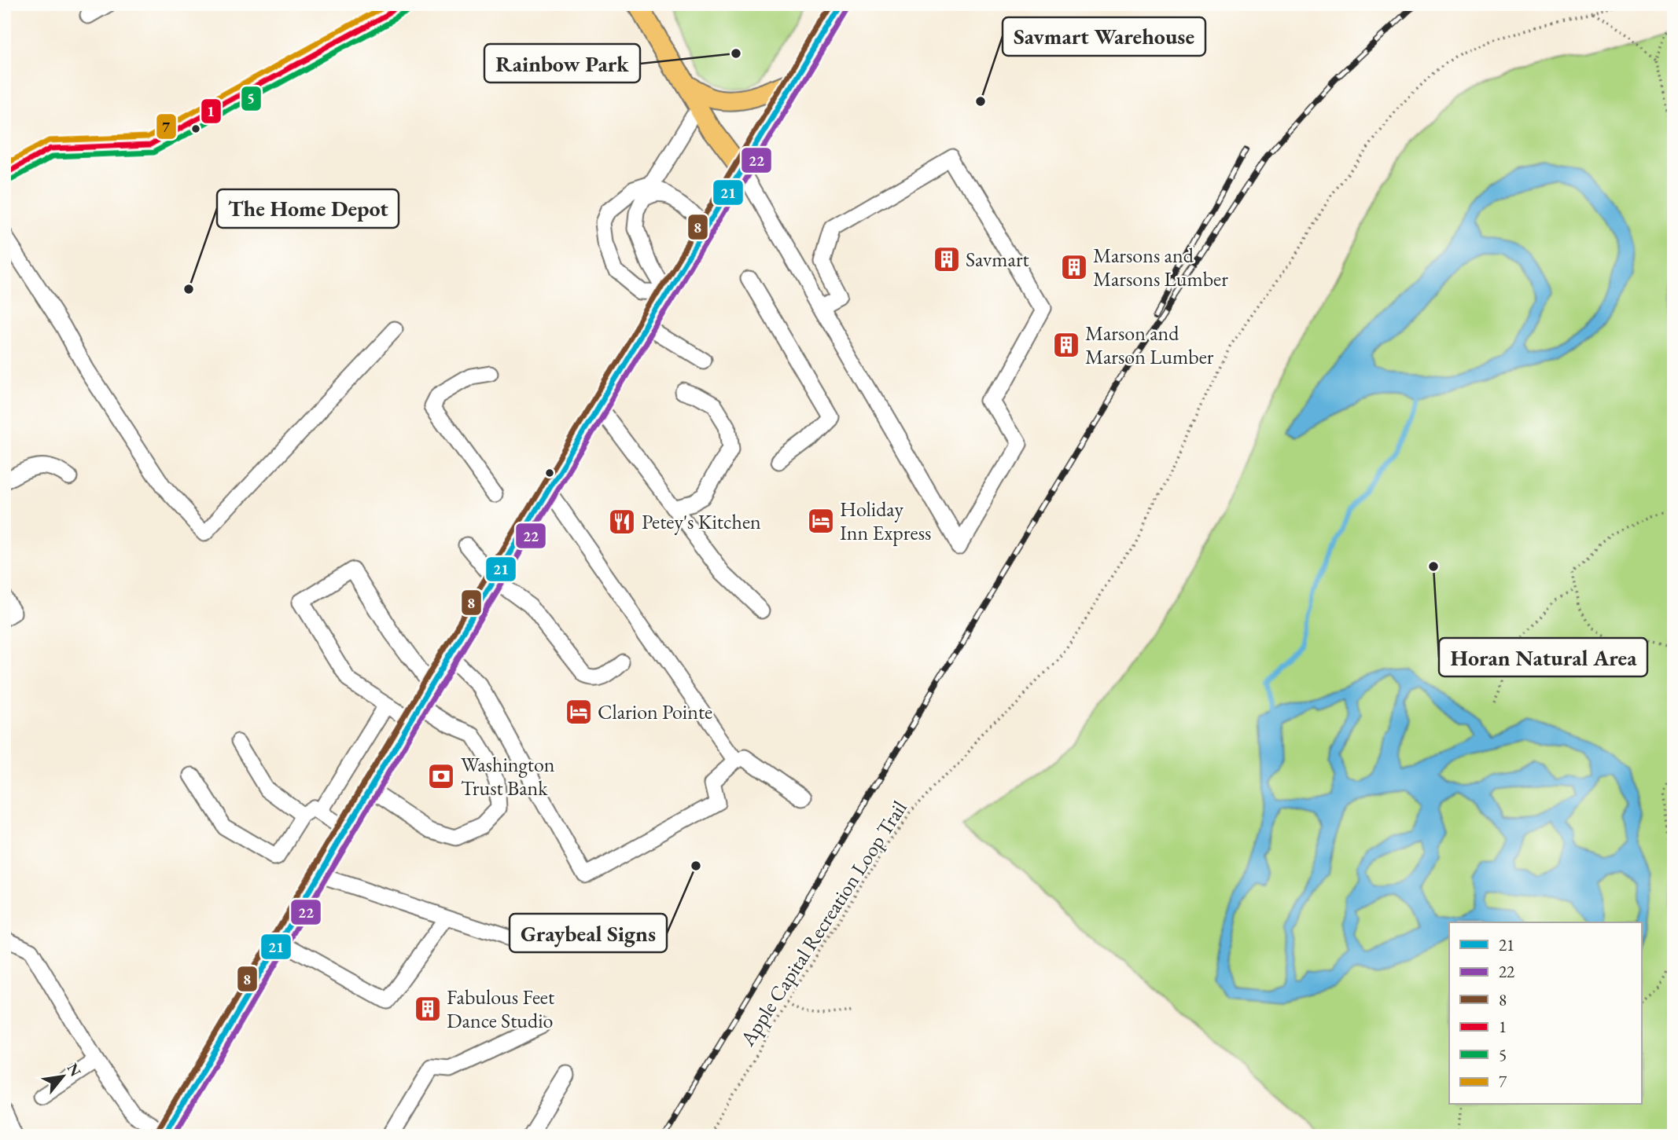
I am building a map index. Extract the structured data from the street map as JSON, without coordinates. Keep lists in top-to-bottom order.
{
  "streets": {
    "path": ["Apple Capital Recreation Loop Trail"]
  },
  "places": {
    "other": [
      "Rainbow Park",
      "Savmart Warehouse",
      "The Home Depot",
      "Horan Natural Area",
      "Graybeal Signs"
    ],
    "building": [
      "Savmart",
      "Marsons and Marsons Lumber",
      "Marson and Marson Lumber",
      "Fabulous Feet Dance Studio"
    ],
    "hotel": ["Holiday Inn Express", "Clarion Pointe"],
    "restaurant": ["Petey's Kitchen"],
    "bank": ["Washington Trust Bank"]
  },
  "lines": [
    "transit line 21",
    "transit line 8",
    "transit line 1",
    "transit line 7",
    "transit line 22",
    "transit line 5"
  ],
  "legend": [
    "21",
    "22",
    "8",
    "1",
    "5",
    "7"
  ],
  "north": "top right"
}
